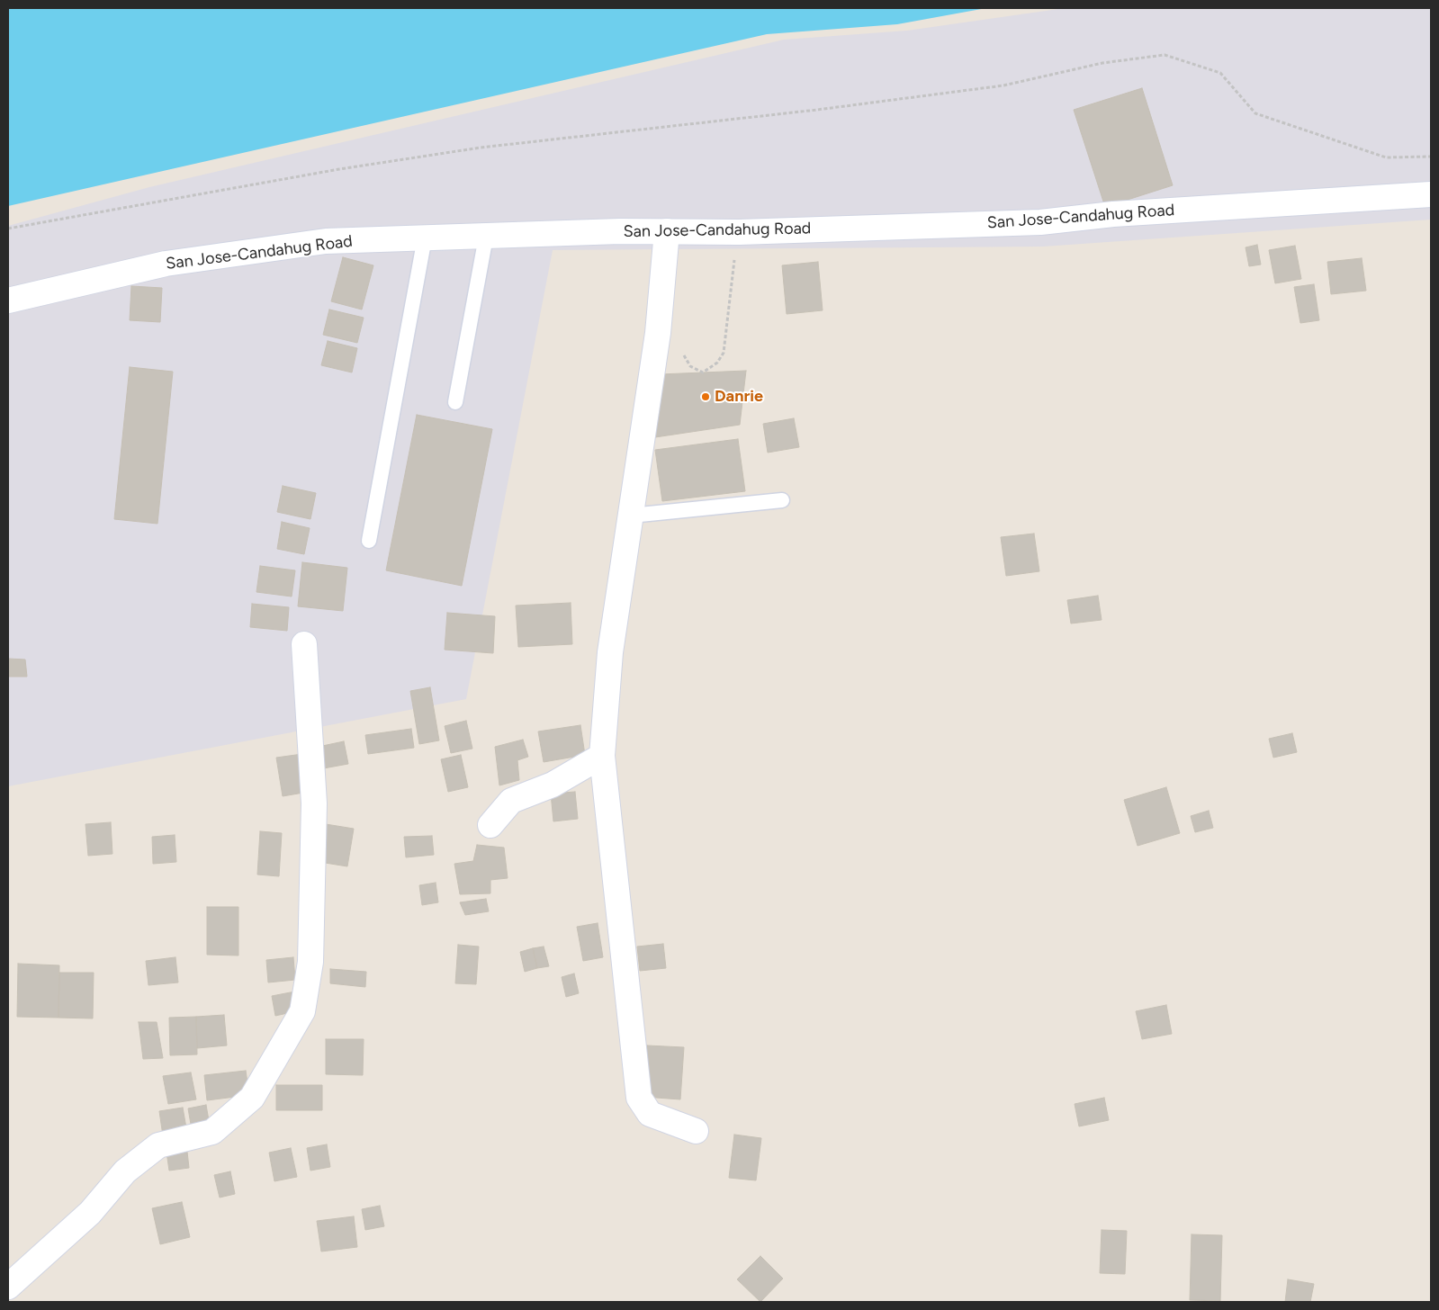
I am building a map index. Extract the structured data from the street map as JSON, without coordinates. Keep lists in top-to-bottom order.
{
  "streets": {
    "street": ["San Jose-Candahug Road"]
  },
  "places": ["Danrie"]
}
